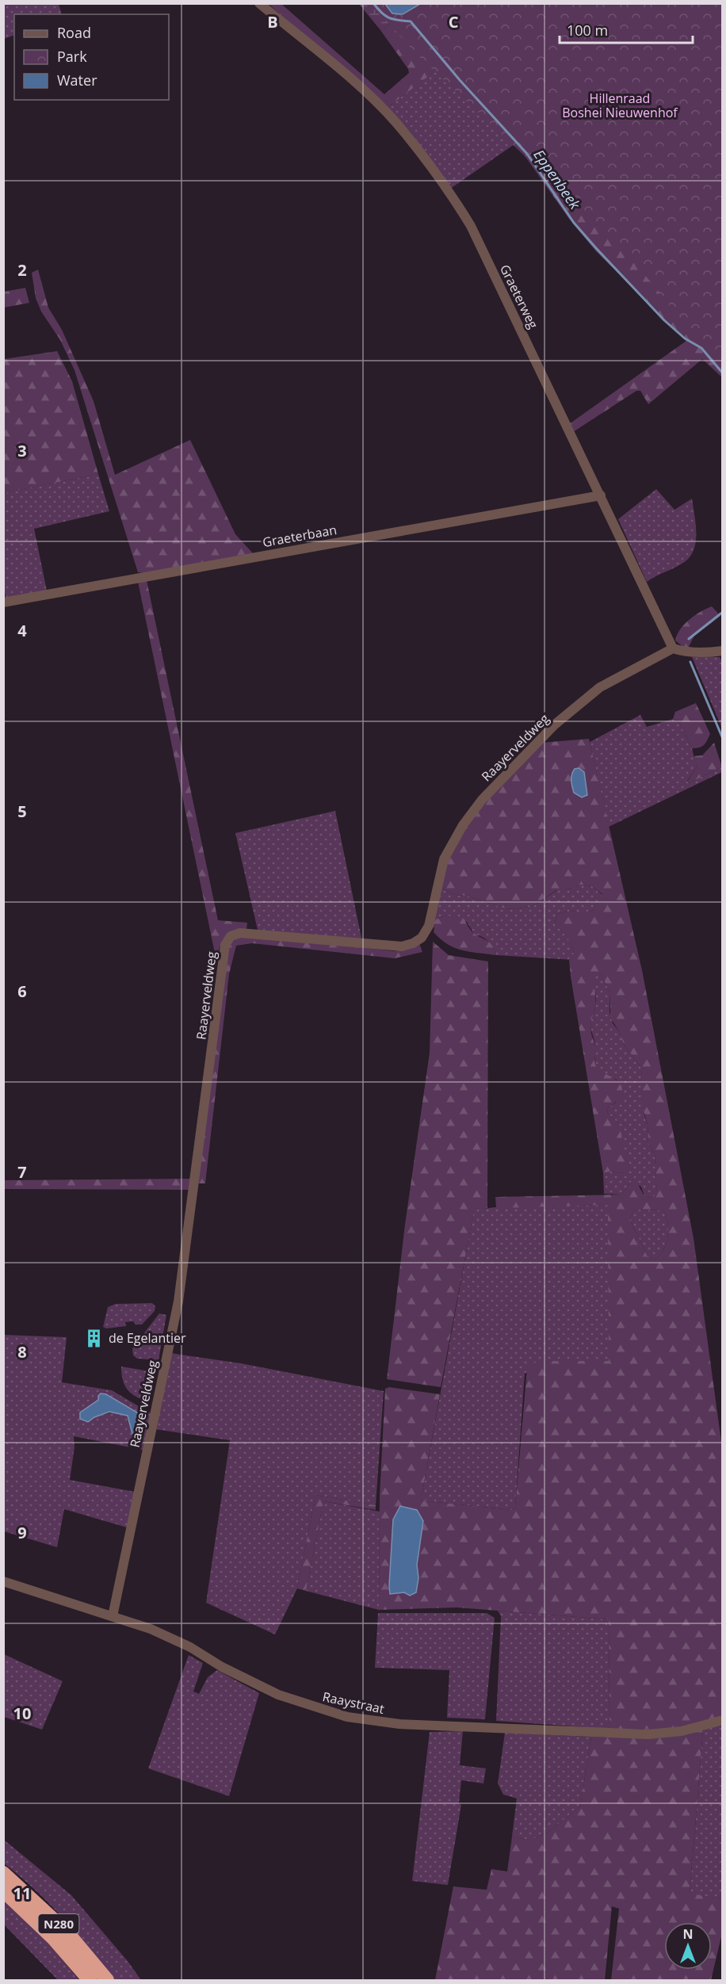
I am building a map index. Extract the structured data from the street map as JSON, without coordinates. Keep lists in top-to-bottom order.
{
  "streets": {
    "highway": ["N280"],
    "street": [
      "Graeterweg",
      "Graeterbaan",
      "Raayerveldweg",
      "Raaystraat"
    ]
  },
  "crossings": [
    ["Graeterweg", "Graeterbaan"],
    ["Graeterweg", "Raayerveldweg"],
    ["Raayerveldweg", "Raaystraat"]
  ],
  "water": ["Eppenbeek"],
  "parks": ["Hillenraad Boshei Nieuwenhof"],
  "places": {
    "building": ["de Egelantier"]
  },
  "legend": ["Road", "Park", "Water"],
  "scale_bar": "100 m",
  "north": "top",
  "grid": {
    "columns": ["B", "C"],
    "rows": [
      "2",
      "3",
      "4",
      "5",
      "6",
      "7",
      "8",
      "9",
      "10",
      "11"
    ]
  }
}
